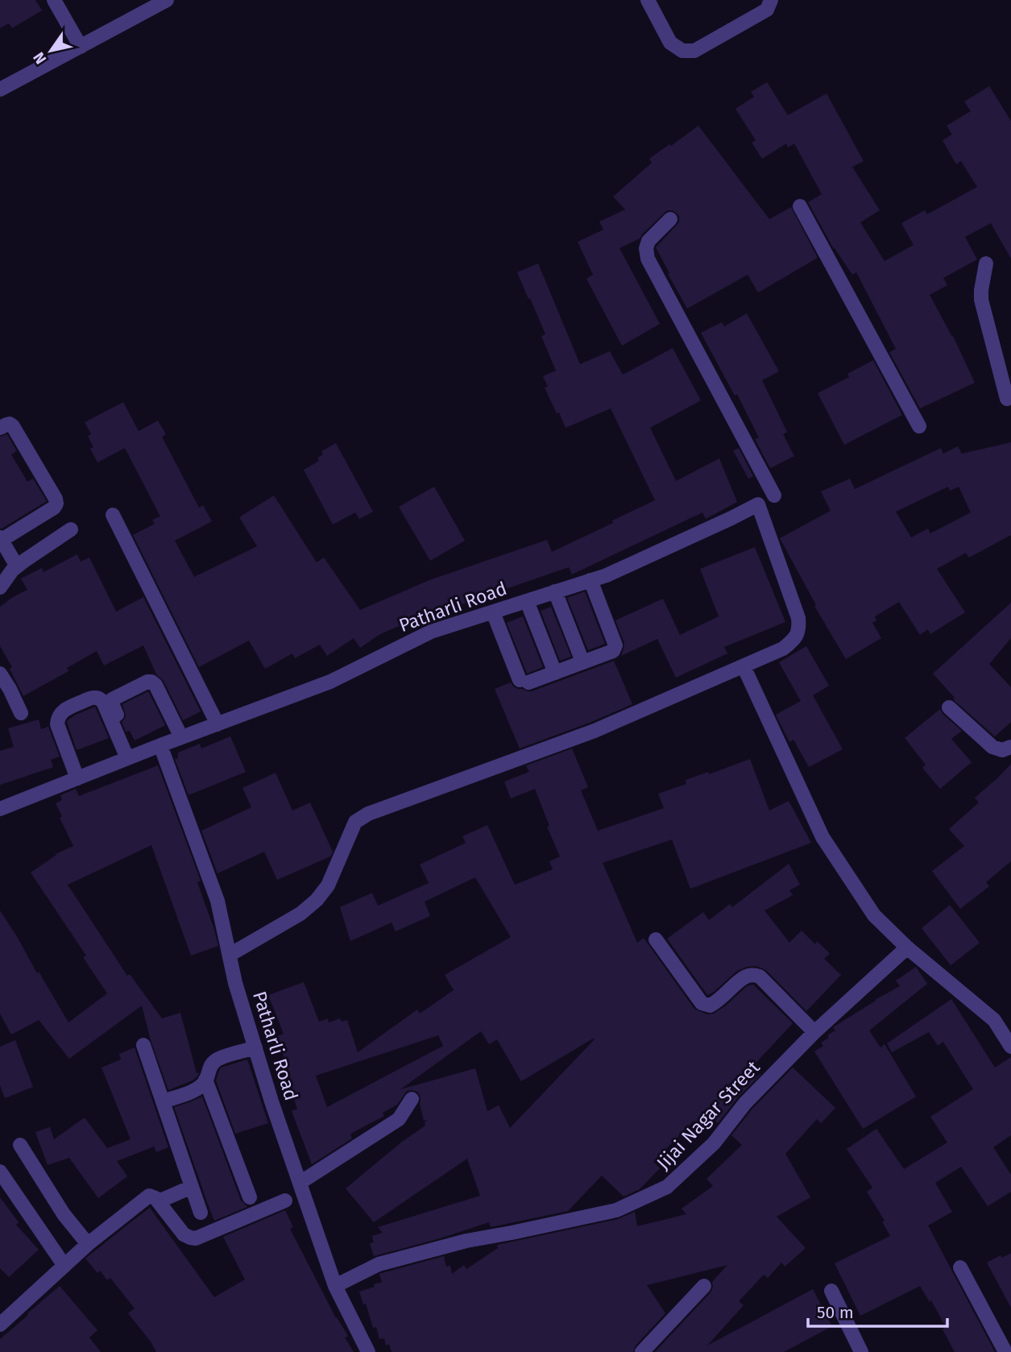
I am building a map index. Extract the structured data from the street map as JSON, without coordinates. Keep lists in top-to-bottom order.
{
  "streets": {
    "street": ["Patharli Road", "Jijai Nagar Street"]
  },
  "crossings": [
    ["Patharli Road", "Jijai Nagar Street"]
  ],
  "scale_bar": "50 m",
  "north": "bottom left"
}
